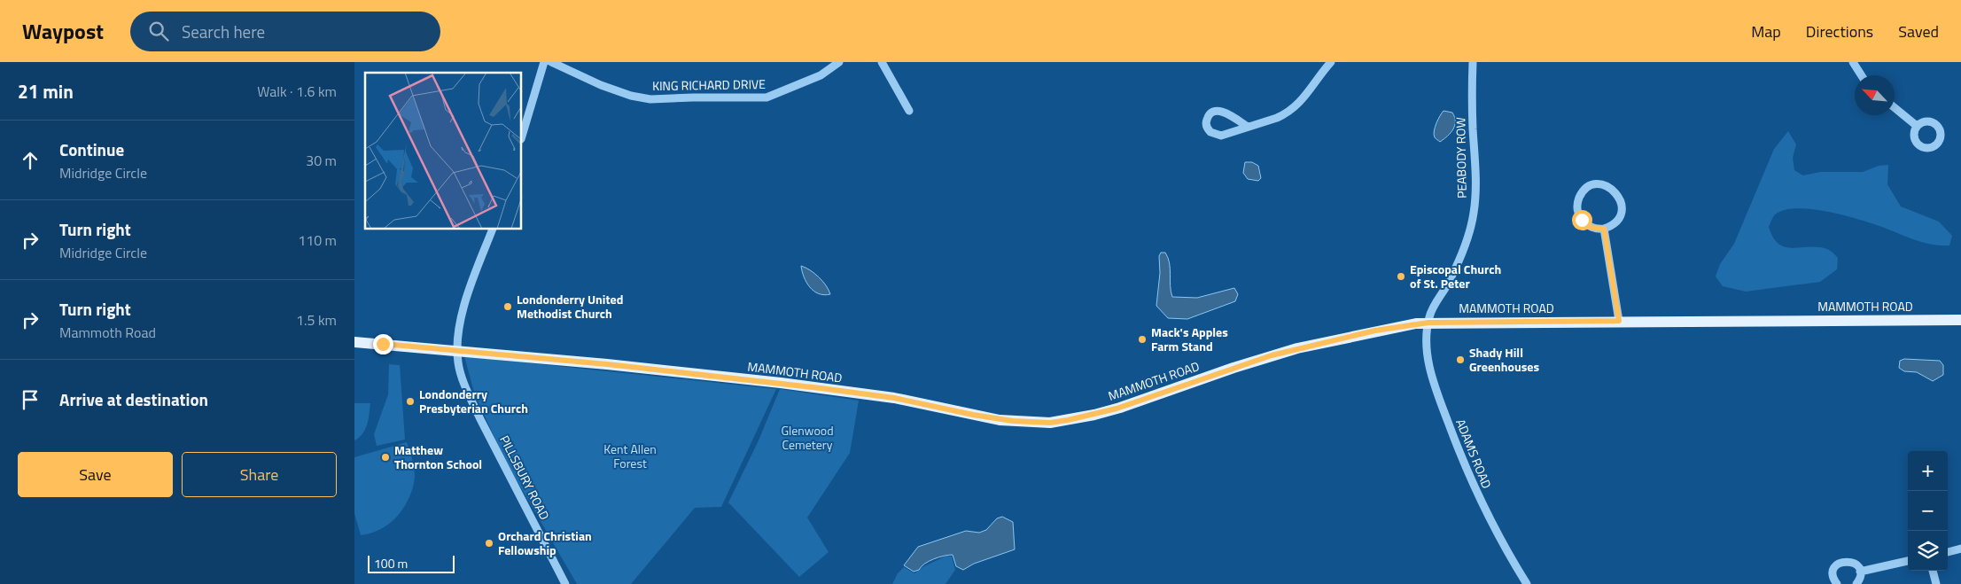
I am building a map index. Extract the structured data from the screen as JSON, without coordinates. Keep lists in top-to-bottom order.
{
  "streets": {
    "main road": ["MAMMOTH ROAD"],
    "street": [
      "KING RICHARD DRIVE",
      "PEABODY ROW",
      "ADAMS ROAD",
      "PILLSBURY ROAD"
    ]
  },
  "crossings": [
    ["PEABODY ROW", "MAMMOTH ROAD"],
    ["PEABODY ROW", "ADAMS ROAD"],
    ["MAMMOTH ROAD", "ADAMS ROAD"],
    ["MAMMOTH ROAD", "PILLSBURY ROAD"]
  ],
  "parks": ["Glenwood Cemetery", "Kent Allen Forest"],
  "places": [
    "Episcopal Church of St. Peter",
    "Londonderry United Methodist Church",
    "Mack's Apples Farm Stand",
    "Shady Hill Greenhouses",
    "Londonderry Presbyterian Church",
    "Matthew Thornton School",
    "Orchard Christian Fellowship"
  ],
  "scale_bar": "100 m",
  "north": "top left",
  "page": {
    "header": "Waypost",
    "search": "Search here",
    "nav": ["Map", "Directions", "Saved"],
    "heading": ["21 min", "Walk · 1.6 km"],
    "list": [
      ["Continue", "Midridge Circle", "30 m"],
      ["Turn right", "Midridge Circle", "110 m"],
      ["Turn right", "Mammoth Road", "1.5 km"],
      "Arrive at destination"
    ],
    "buttons": ["Save", "Share"],
    "map_buttons": ["+", "−"],
    "scale": "100 m"
  }
}
